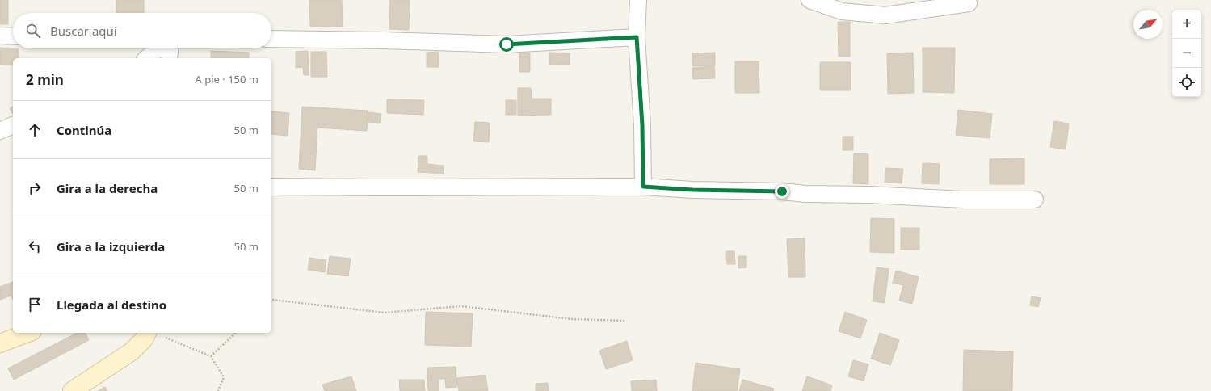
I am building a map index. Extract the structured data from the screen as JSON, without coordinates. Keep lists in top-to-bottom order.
{
  "north": "top right",
  "page": {
    "map_buttons": ["+", "−"],
    "search": "Buscar aquí",
    "heading": ["2 min", "A pie · 150 m"],
    "list": [
      ["Continúa", "50 m"],
      ["Gira a la derecha", "50 m"],
      ["Gira a la izquierda", "50 m"],
      "Llegada al destino"
    ]
  }
}
